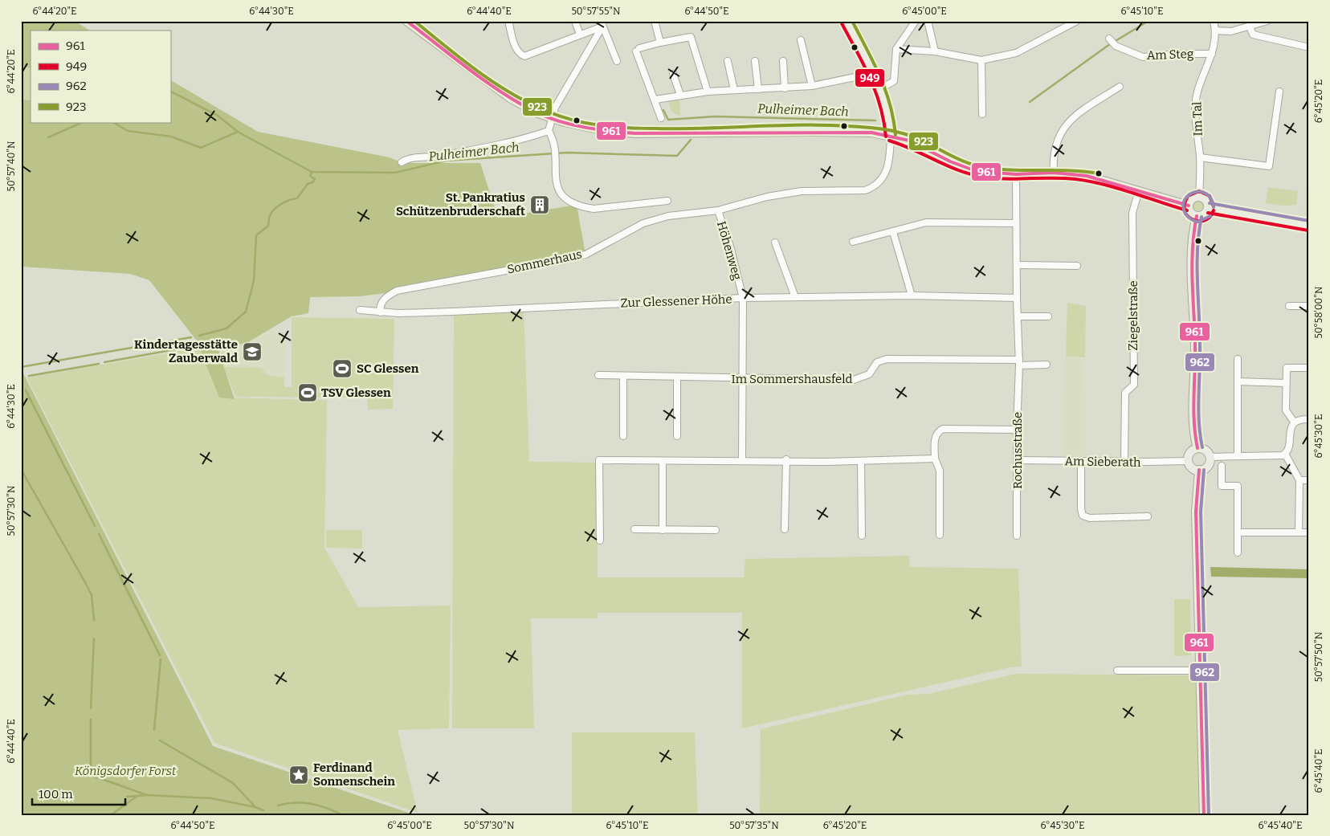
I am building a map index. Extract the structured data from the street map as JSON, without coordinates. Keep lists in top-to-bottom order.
{
  "streets": {
    "street": [
      "Am Steg",
      "Im Tal",
      "Höhenweg",
      "Sommerhaus",
      "Zur Glessener Höhe",
      "Ziegelstraße",
      "Im Sommershausfeld",
      "Rochusstraße",
      "Am Sieberath"
    ]
  },
  "crossings": [
    ["Am Steg", "Im Tal"],
    ["Höhenweg", "Sommerhaus"],
    ["Höhenweg", "Zur Glessener Höhe"],
    ["Höhenweg", "Im Sommershausfeld"],
    ["Sommerhaus", "Zur Glessener Höhe"],
    ["Zur Glessener Höhe", "Rochusstraße"],
    ["Ziegelstraße", "Am Sieberath"],
    ["Im Sommershausfeld", "Rochusstraße"],
    ["Rochusstraße", "Am Sieberath"]
  ],
  "water": ["Pulheimer Bach"],
  "parks": ["Königsdorfer Forst"],
  "places": {
    "building": ["St. Pankratius Schützenbruderschaft"],
    "school or university": ["Kindertagesstätte Zauberwald"],
    "sports": ["SC Glessen", "TSV Glessen"],
    "place": ["Ferdinand Sonnenschein"]
  },
  "lines": [
    "transit line 961",
    "transit line 923",
    "transit line 949",
    "transit line 962"
  ],
  "legend": [
    "961",
    "949",
    "962",
    "923"
  ],
  "scale_bar": "100 m",
  "coordinates": [
    "6°44'20\"E",
    "6°44'30\"E",
    "6°44'40\"E",
    "50°57'55\"N",
    "6°44'50\"E",
    "6°45'00\"E",
    "6°45'10\"E",
    "6°45'20\"E",
    "50°57'40\"N",
    "50°58'00\"N",
    "6°45'30\"E",
    "50°57'30\"N",
    "50°57'50\"N",
    "6°45'40\"E",
    "50°57'35\"N"
  ]
}
